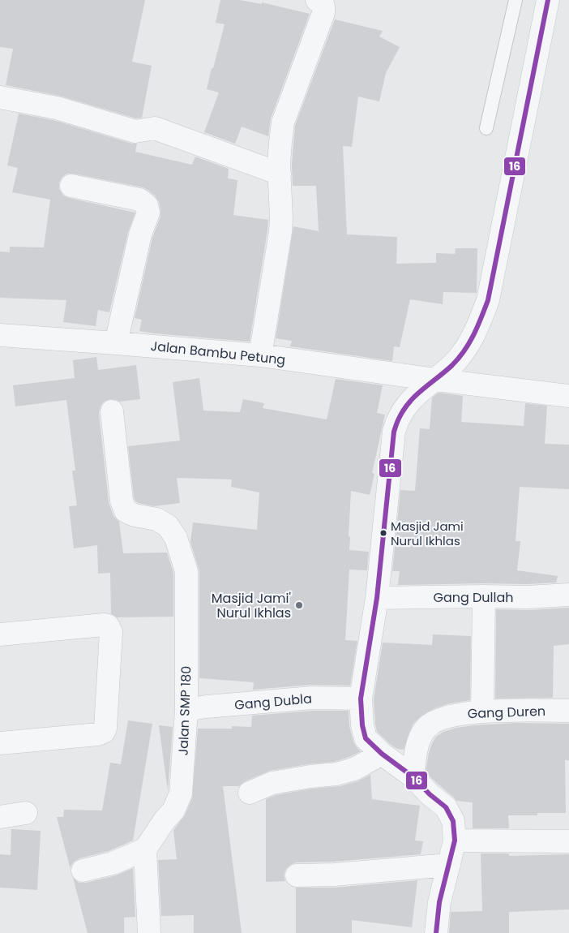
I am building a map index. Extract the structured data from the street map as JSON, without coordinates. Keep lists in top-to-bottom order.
{
  "streets": {
    "street": [
      "Jalan Bambu Petung",
      "Gang Dullah",
      "Gang Dubla",
      "Jalan SMP 180",
      "Gang Duren"
    ]
  },
  "crossings": [
    ["Gang Dubla", "Jalan SMP 180"]
  ],
  "places": ["Masjid Jami Nurul Ikhlas", "Masjid Jami' Nurul Ikhlas"],
  "lines": ["transit line 16"]
}
